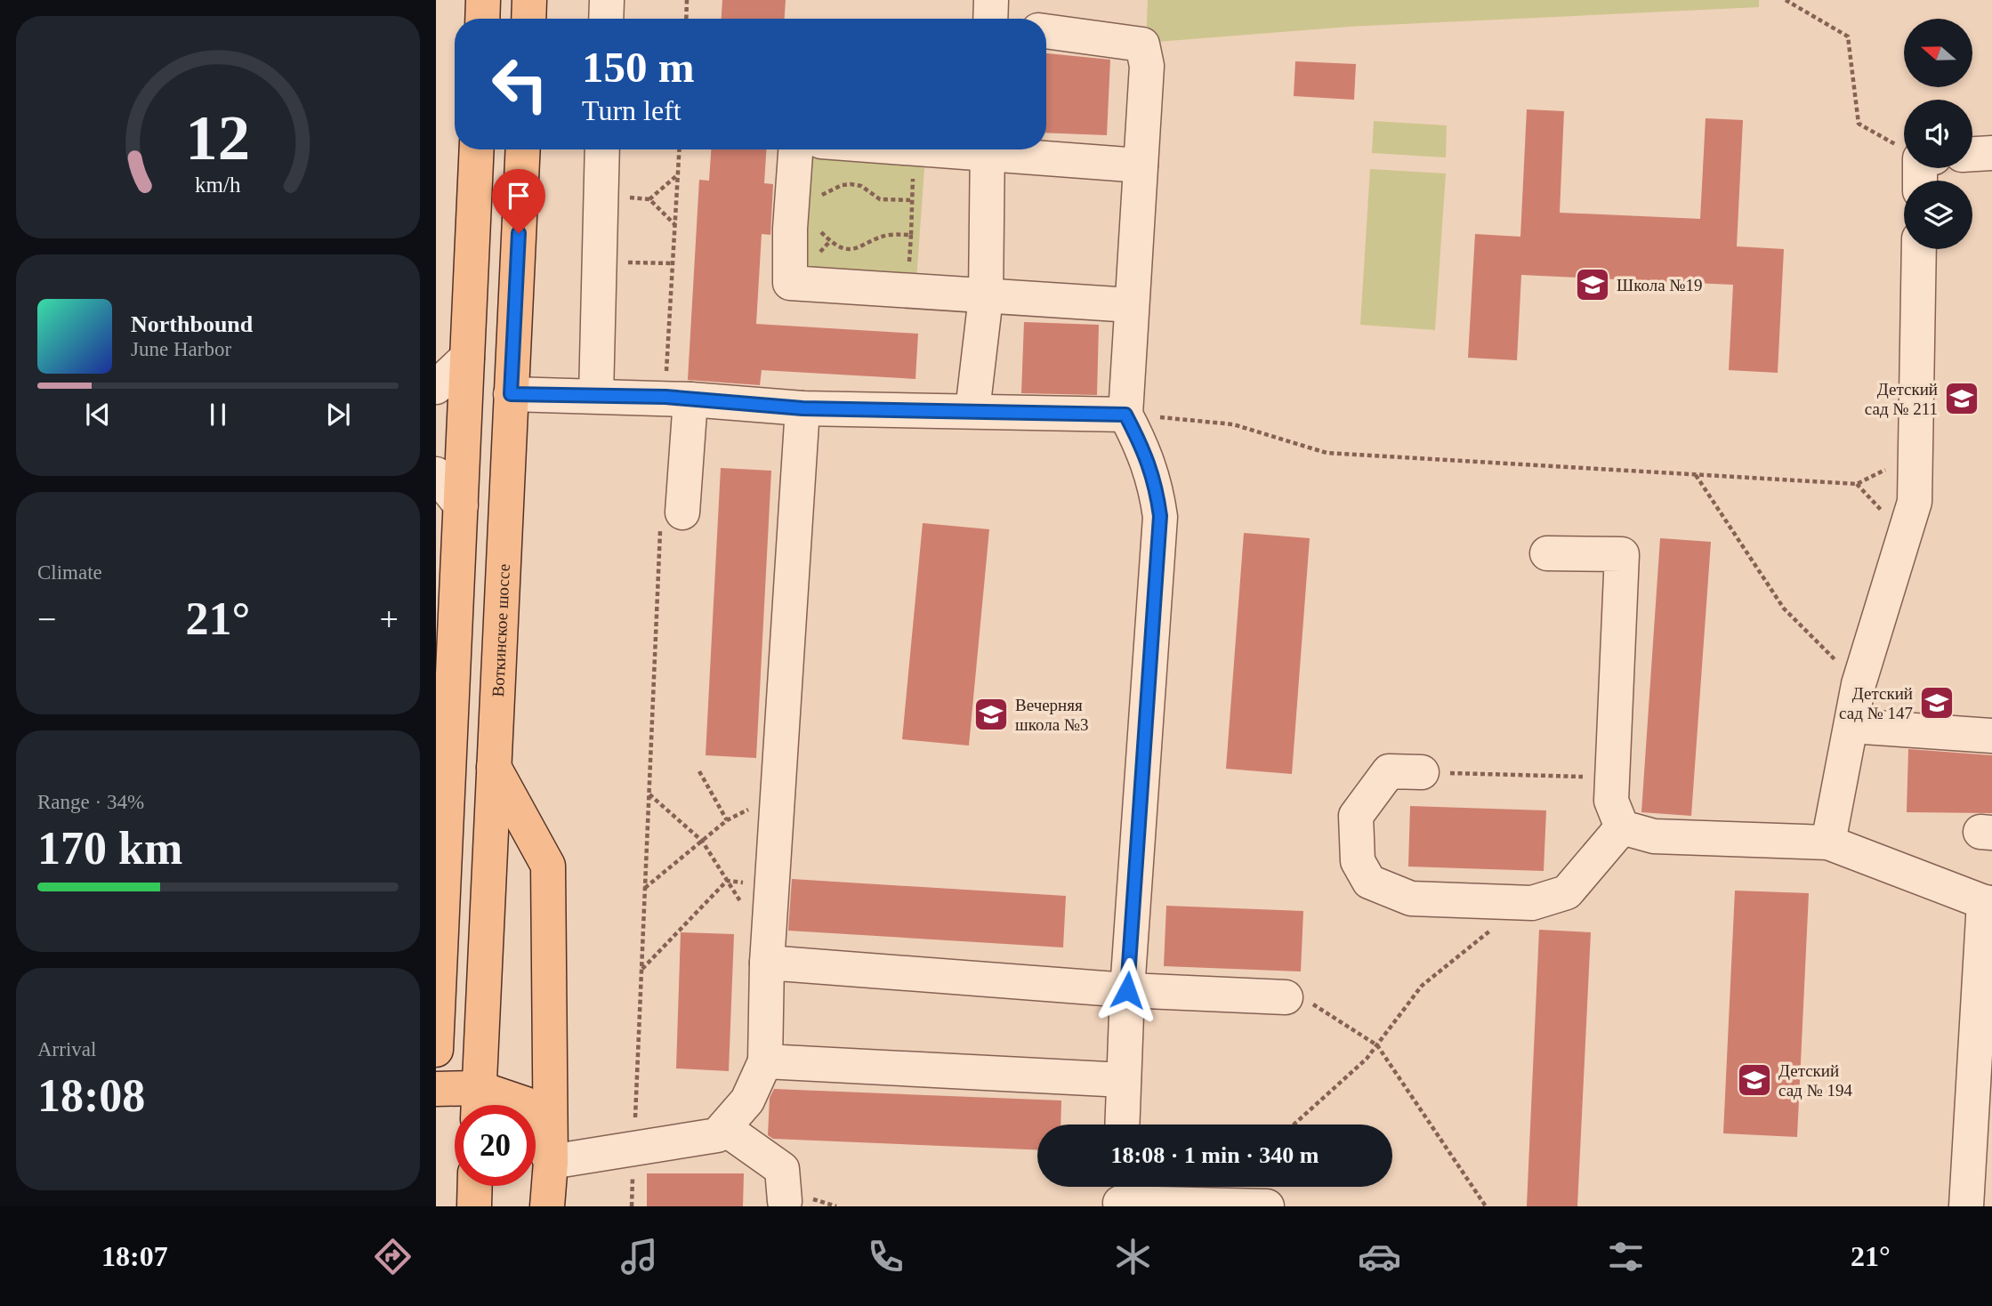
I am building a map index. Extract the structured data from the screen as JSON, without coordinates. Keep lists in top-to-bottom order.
{
  "streets": {
    "main road": ["Воткинское шоссе"]
  },
  "places": {
    "school or university": [
      "Школа №19",
      "Детский сад № 211",
      "Детский сад № 147",
      "Вечерняя школа №3",
      "Детский сад № 194"
    ]
  },
  "north": "left",
  "page": {
    "turn": ["150 m", "Turn left"],
    "song": ["Northbound", "June Harbor"],
    "tile": [
      "Climate",
      ["Range · 34%", "170 km"],
      ["Arrival", "18:08"]
    ],
    "heat": ["−", "21°", "+"],
    "limit": "20",
    "trip": "18:08 · 1 min · 340 m",
    "tabs": ["18:07", "21°"],
    "gauge": ["12", "km/h"]
  }
}
